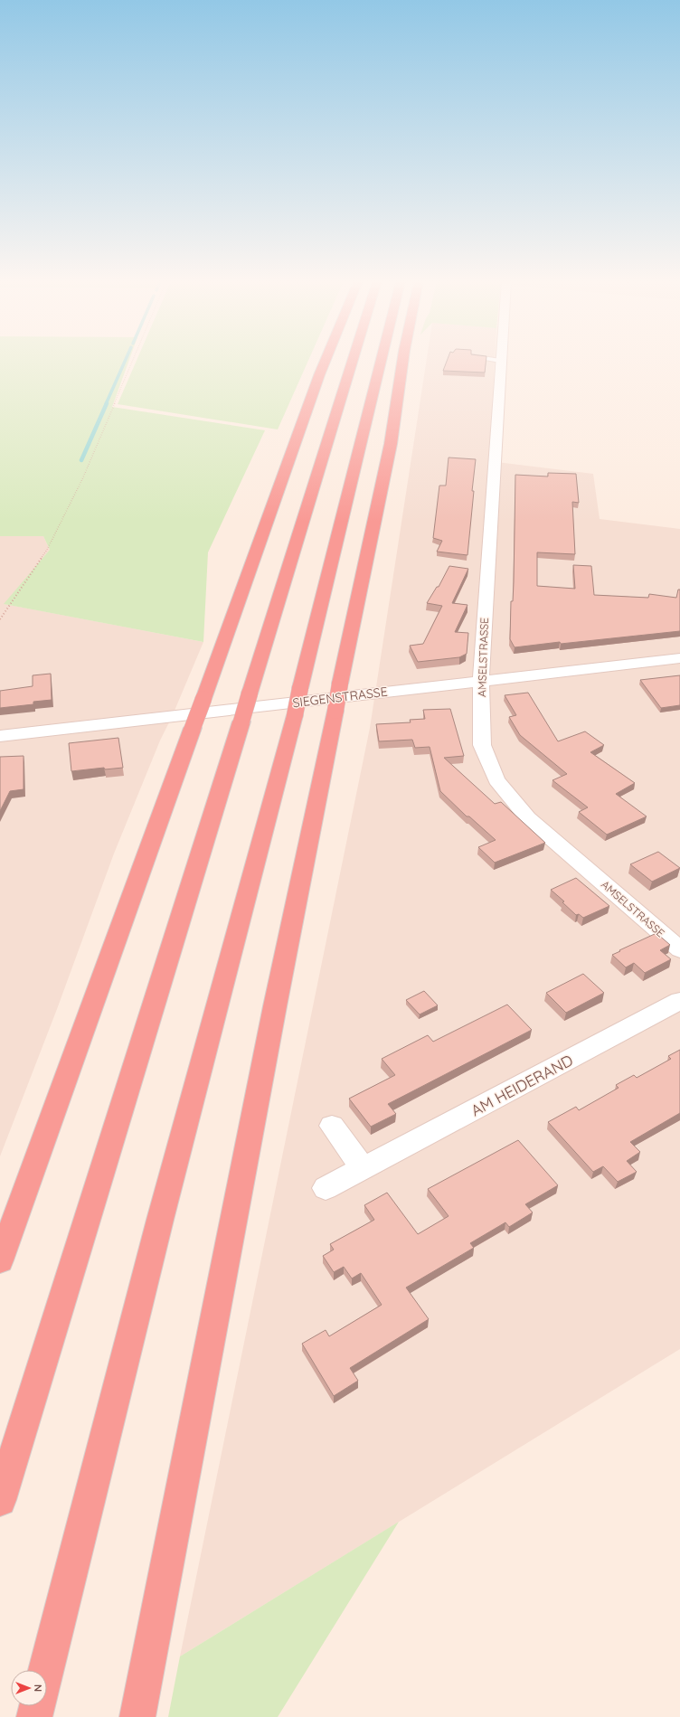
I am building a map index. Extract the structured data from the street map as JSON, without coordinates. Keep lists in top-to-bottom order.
{
  "streets": {
    "street": ["AMSELSTRASSE", "SIEGENSTRASSE", "AM HEIDERAND"]
  },
  "crossings": [
    ["AMSELSTRASSE", "SIEGENSTRASSE"]
  ],
  "north": "right"
}
